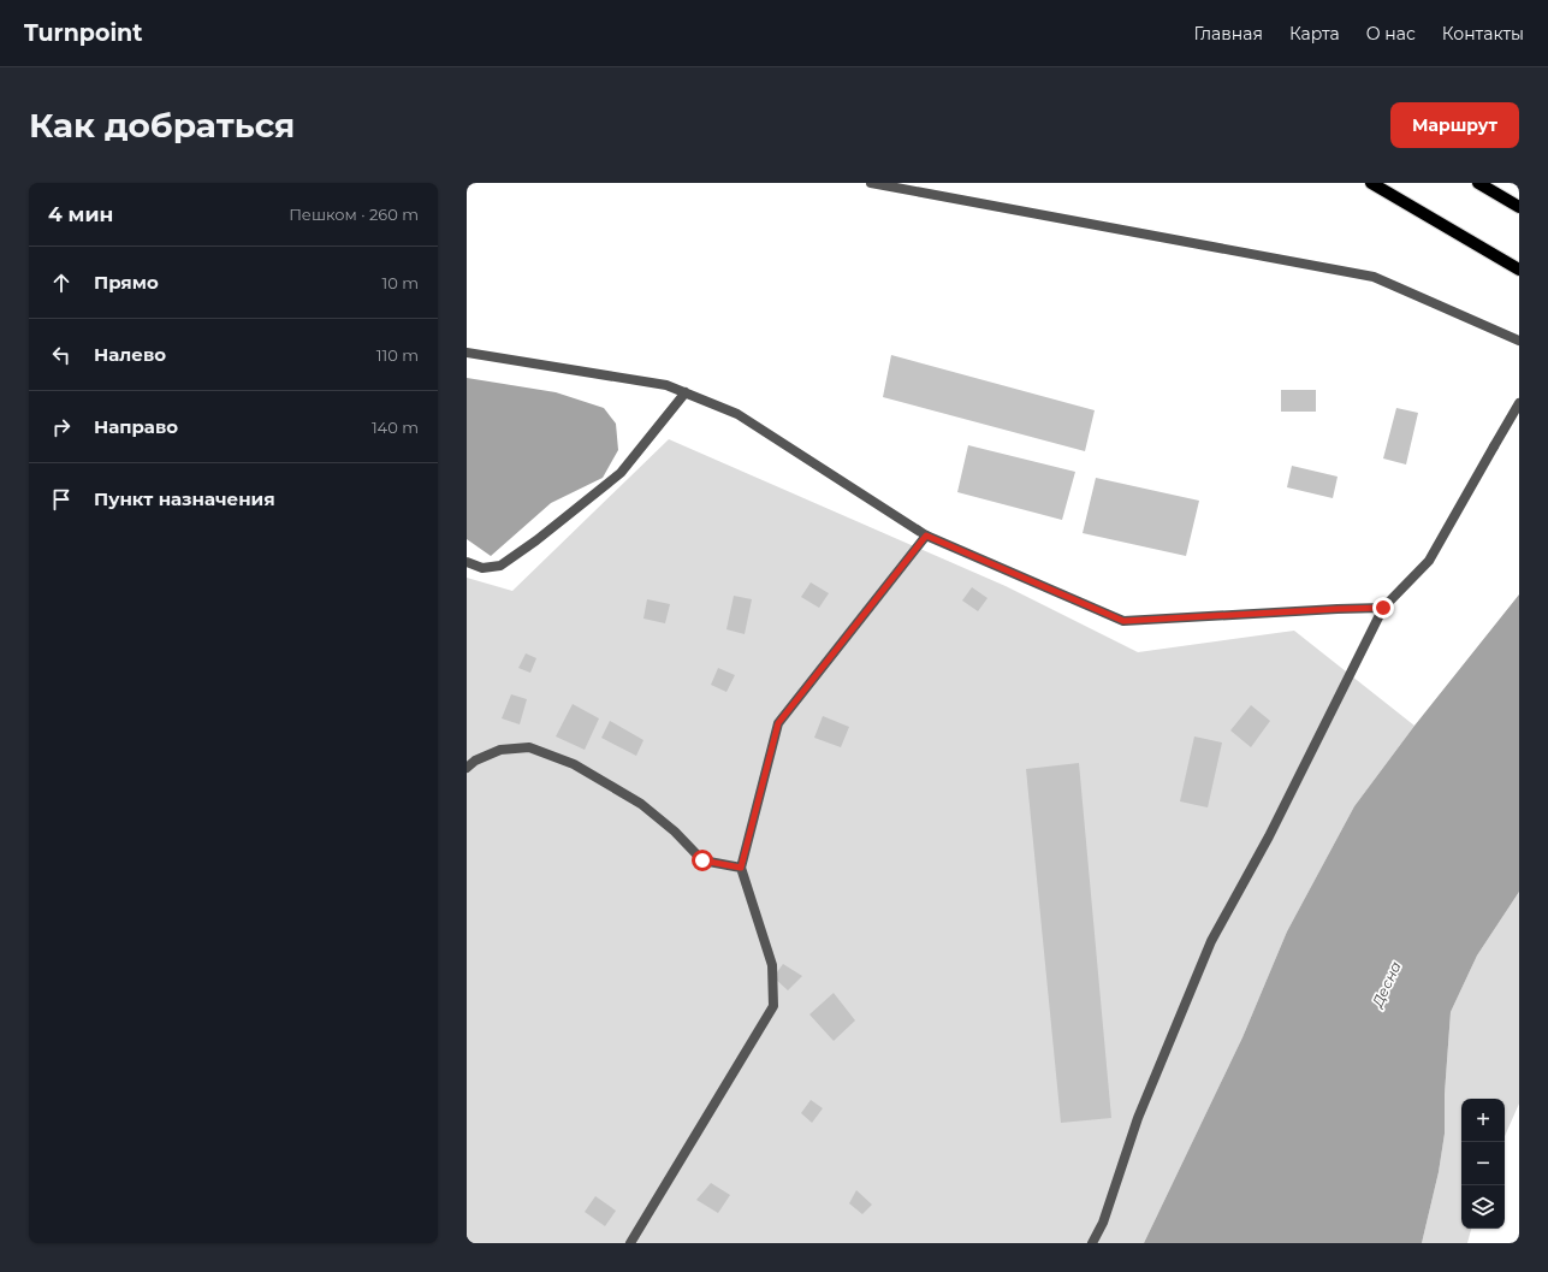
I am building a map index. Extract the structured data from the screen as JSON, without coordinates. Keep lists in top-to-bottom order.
{
  "water": ["Десна"],
  "page": {
    "header": "Turnpoint",
    "nav": [
      "Главная",
      "Карта",
      "О нас",
      "Контакты"
    ],
    "buttons": "Маршрут",
    "title": "Как добраться",
    "heading": ["4 мин", "Пешком · 260 m"],
    "list": [
      ["Прямо", "10 m"],
      ["Налево", "110 m"],
      ["Направо", "140 m"],
      "Пункт назначения"
    ],
    "map_buttons": ["+", "−"]
  }
}
